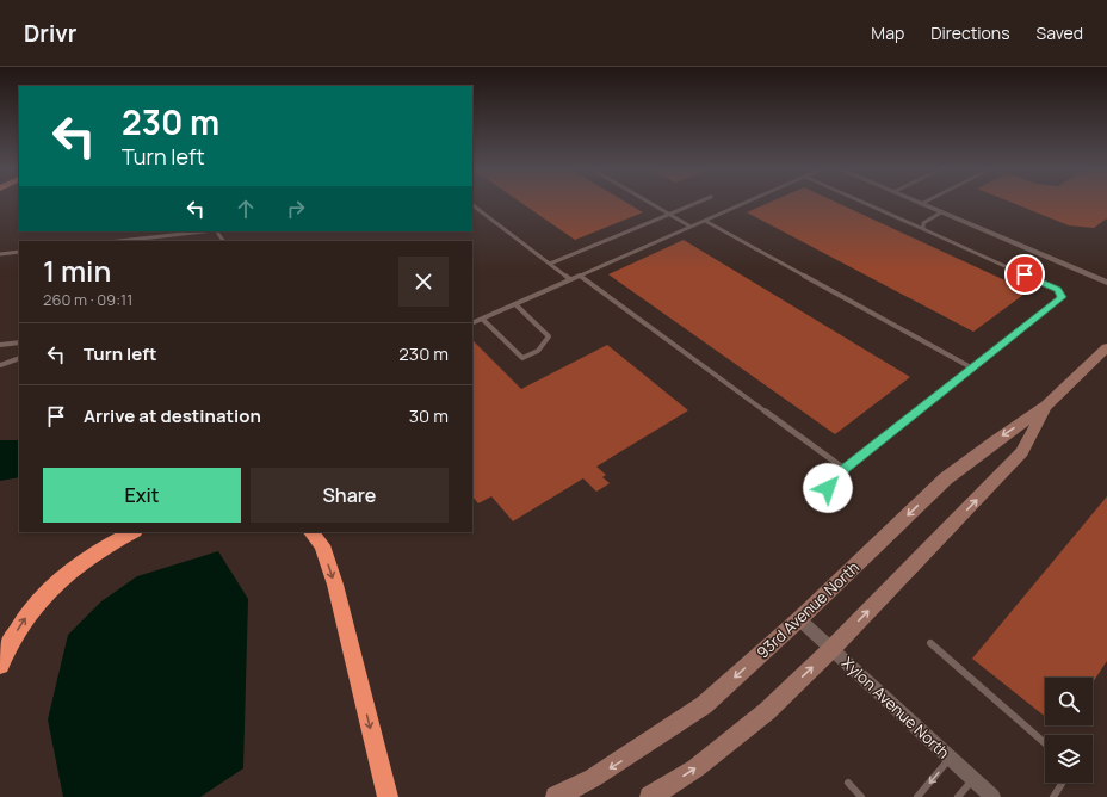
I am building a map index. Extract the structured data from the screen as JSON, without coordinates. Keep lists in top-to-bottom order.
{
  "streets": {
    "street": ["93rd Avenue North", "Xylon Avenue North"]
  },
  "crossings": [
    ["93rd Avenue North", "Xylon Avenue North"]
  ],
  "page": {
    "header": "Drivr",
    "nav": ["Map", "Directions", "Saved"],
    "turn": ["230 m", "Turn left"],
    "heading": ["1 min", "260 m · 09:11"],
    "list": [
      {
        "name": "Turn left",
        "value": "230 m"
      },
      {
        "name": "Arrive at destination",
        "value": "30 m"
      }
    ],
    "buttons": ["Exit", "Share"]
  }
}
